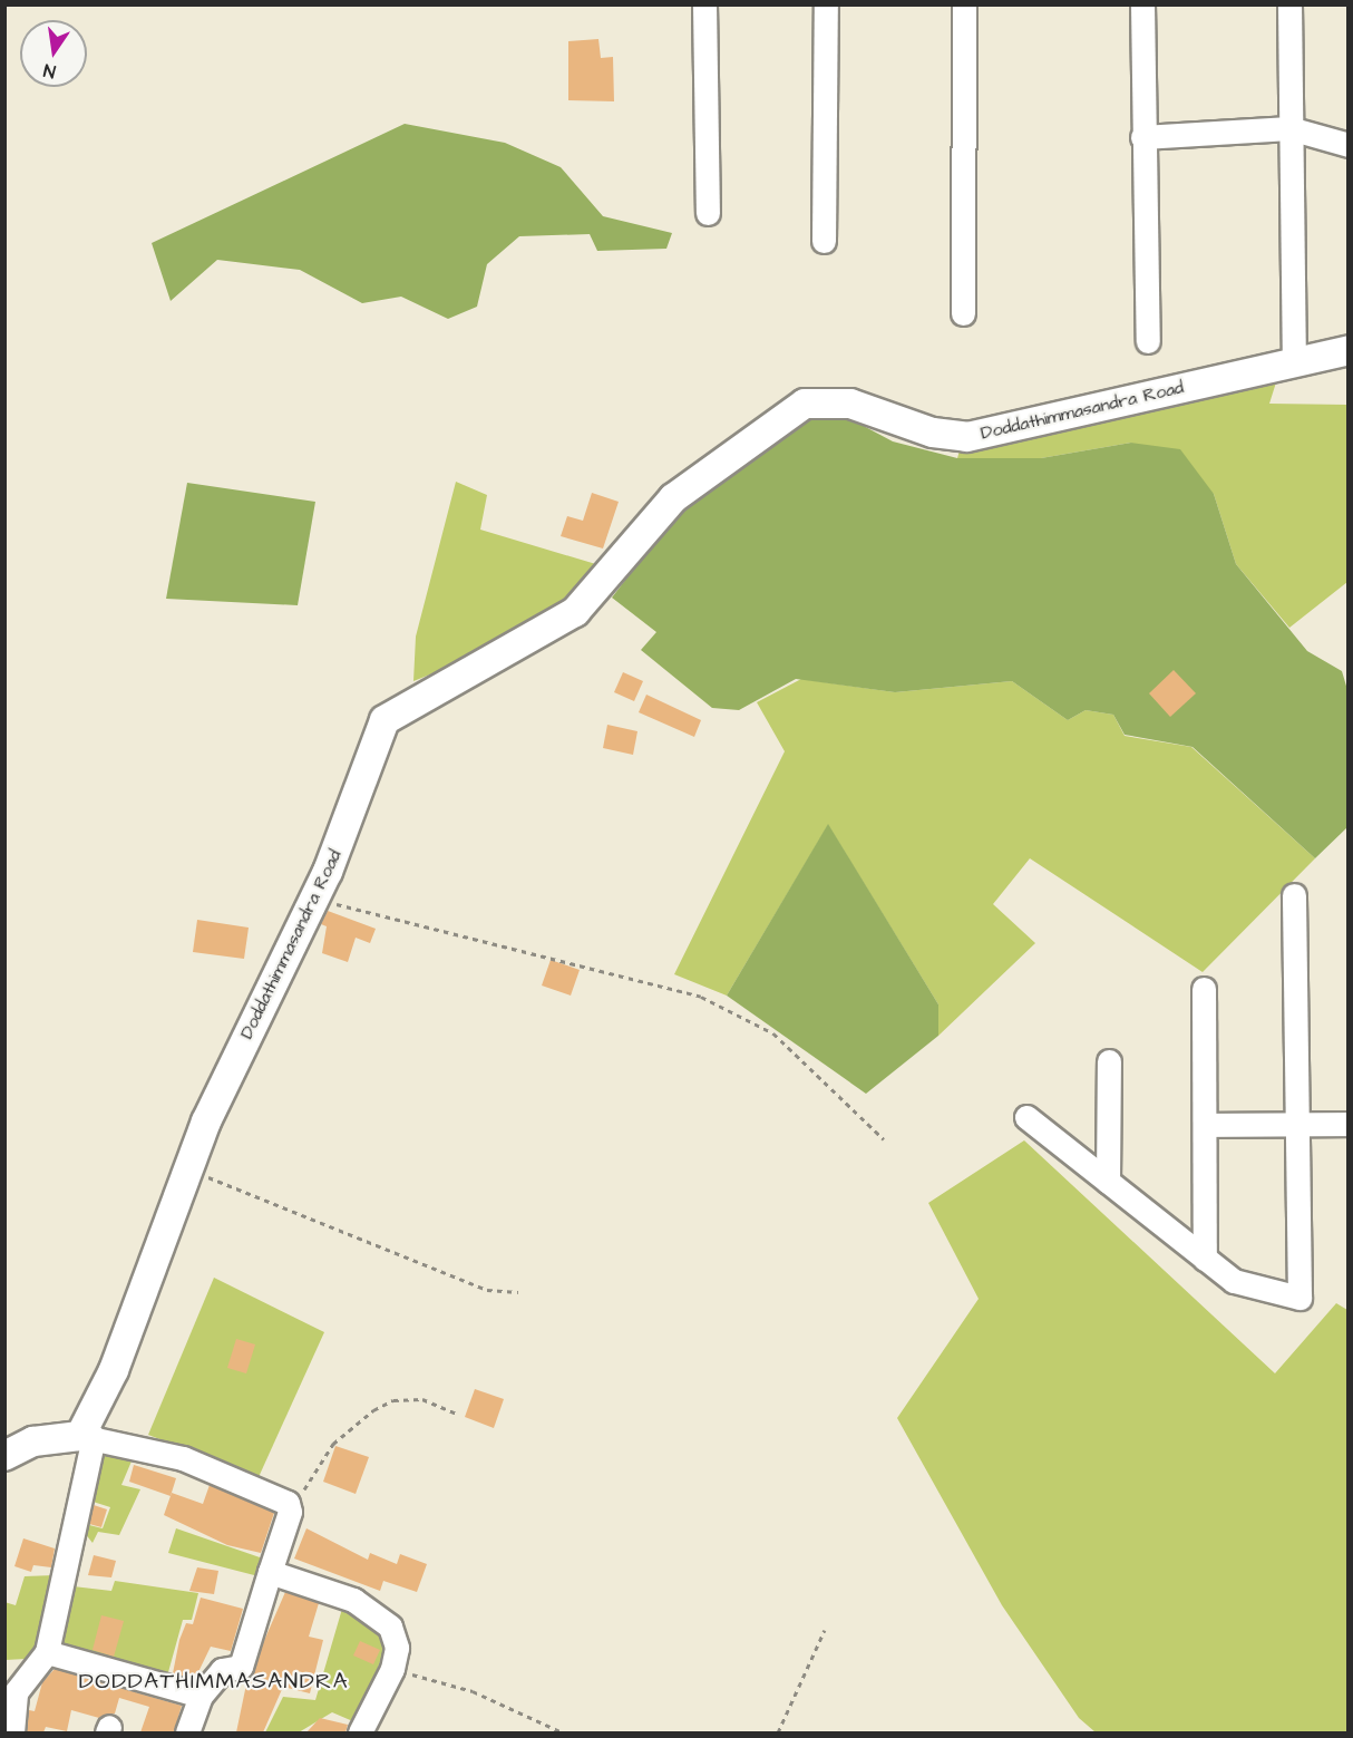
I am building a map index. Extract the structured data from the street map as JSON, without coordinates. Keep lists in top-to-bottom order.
{
  "streets": {
    "street": ["Doddathimmasandra Road"]
  },
  "districts": ["DODDATHIMMASANDRA"],
  "north": "bottom"
}
